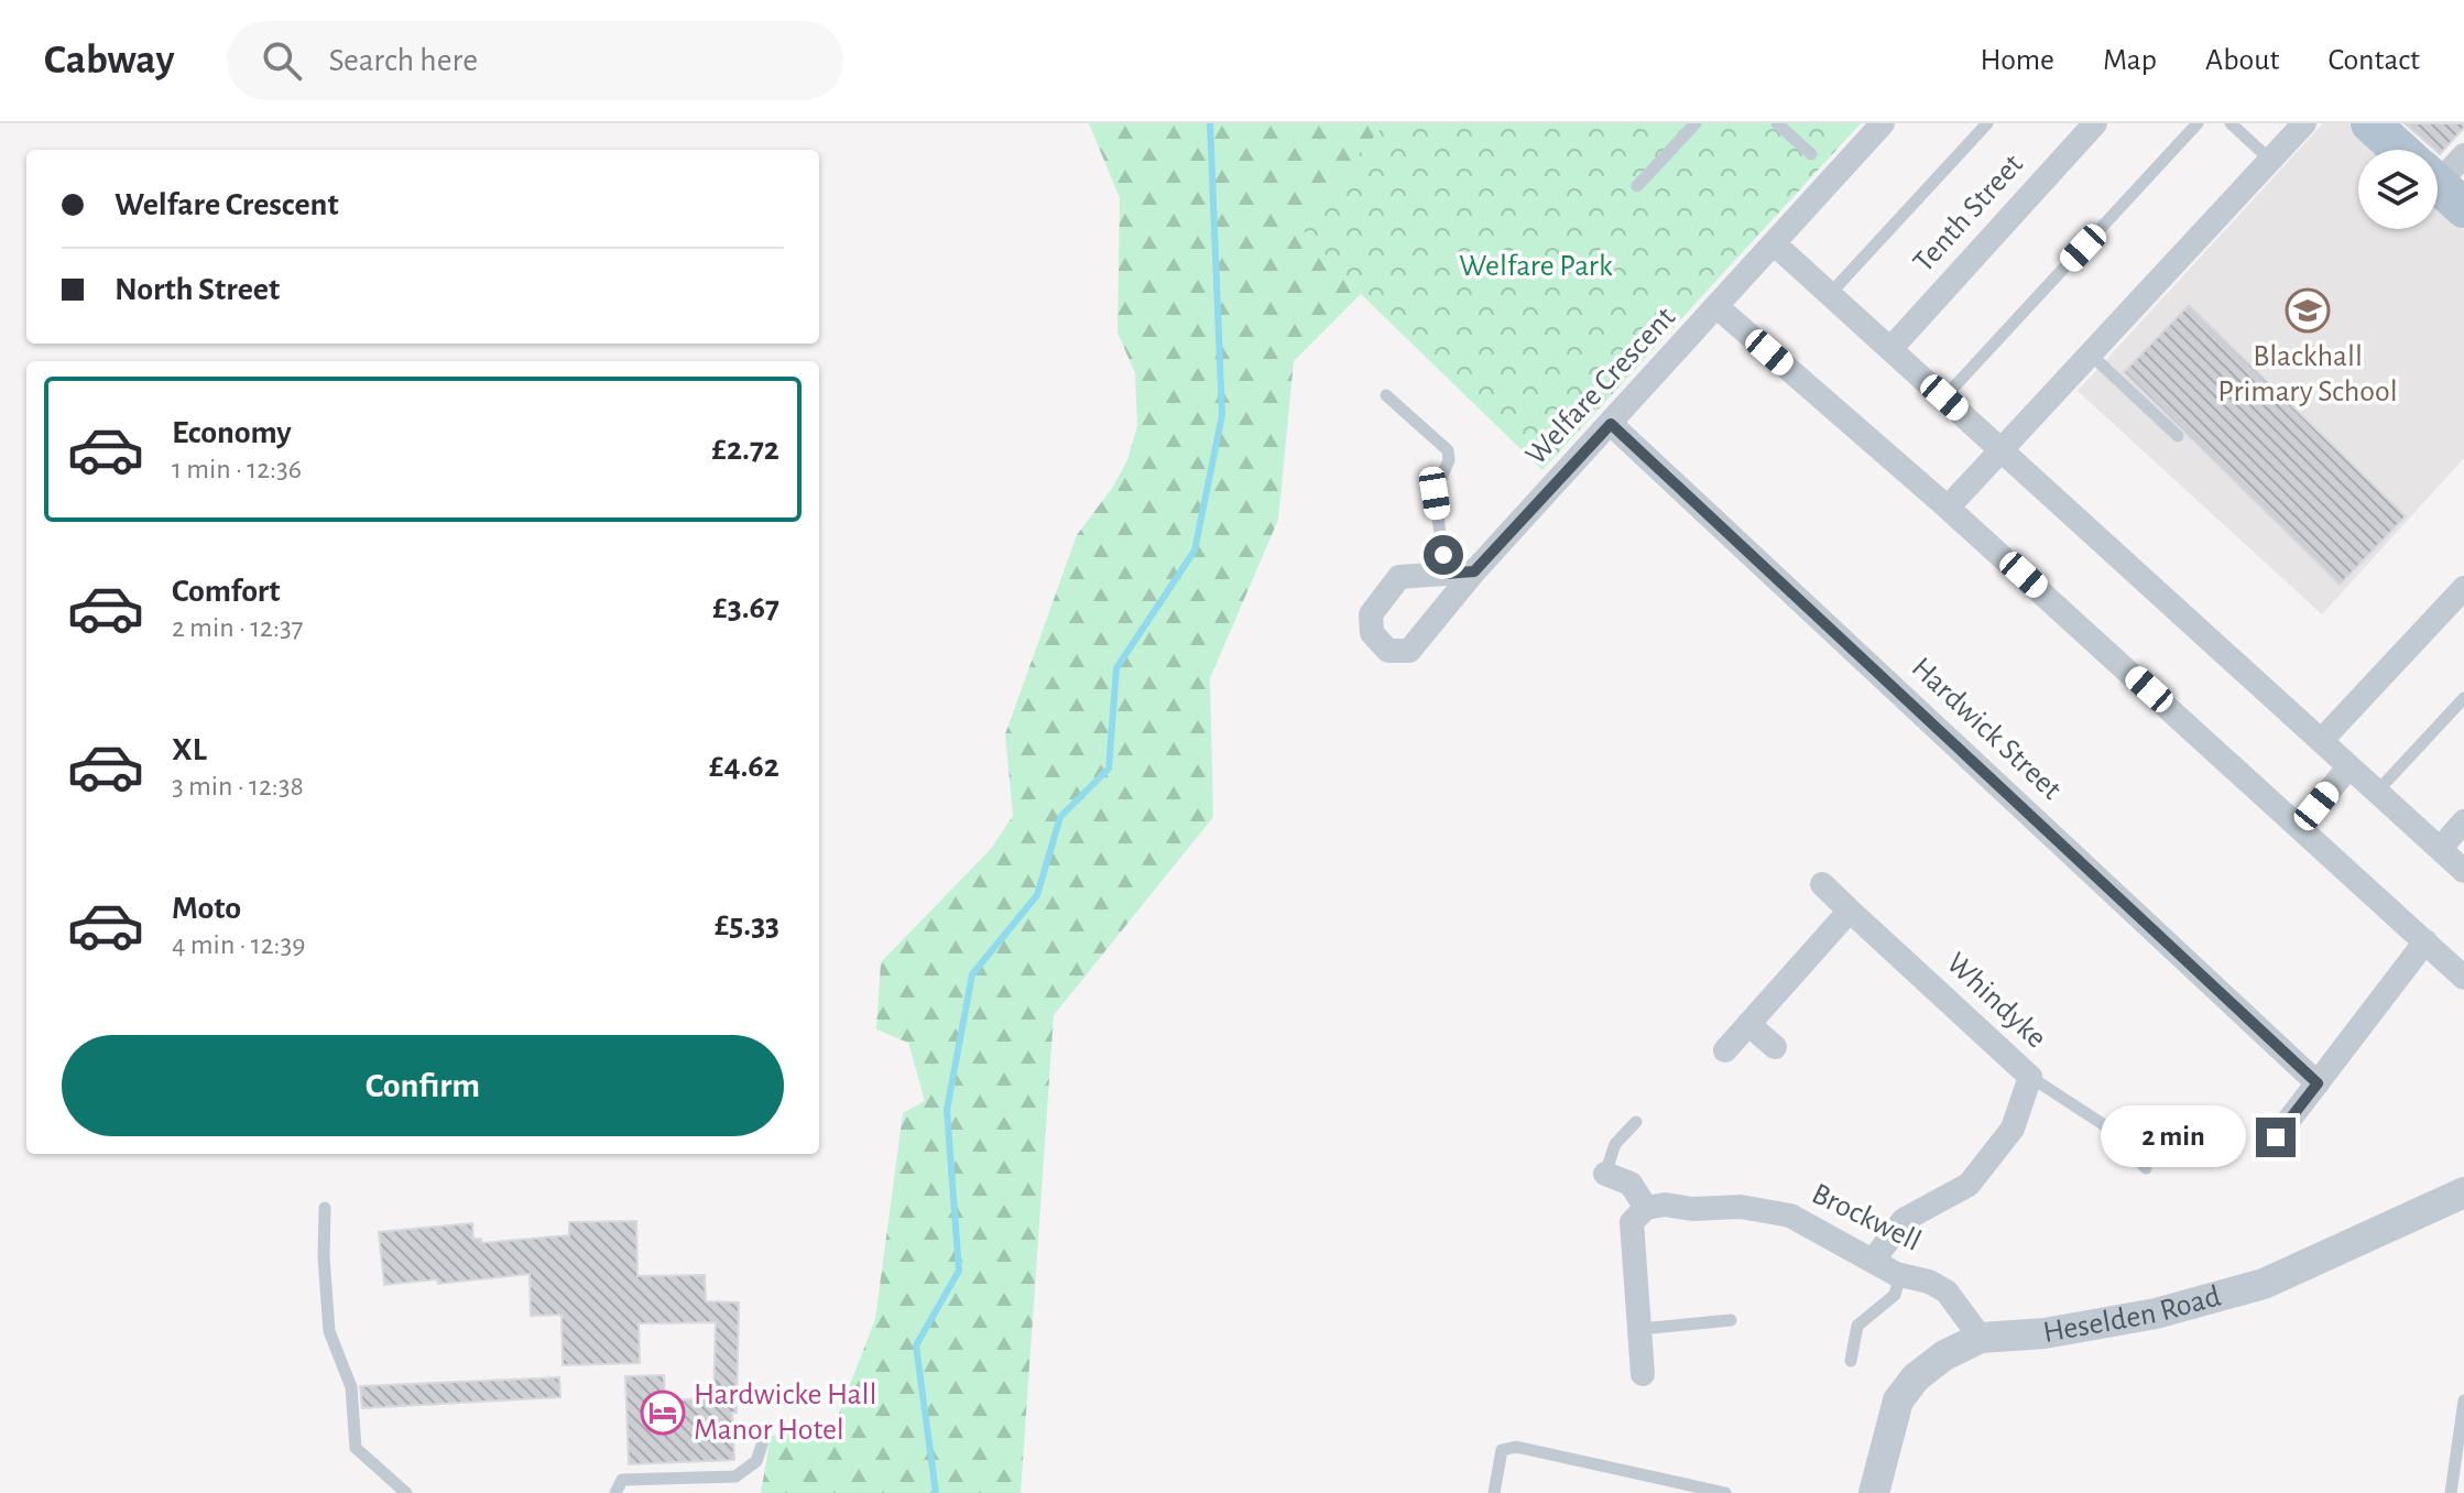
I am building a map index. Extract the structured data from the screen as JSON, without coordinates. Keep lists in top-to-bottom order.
{
  "streets": {
    "street": [
      "Tenth Street",
      "Welfare Crescent",
      "Hardwick Street",
      "Whindyke",
      "Brockwell",
      "Heselden Road"
    ]
  },
  "crossings": [
    ["Welfare Crescent", "Hardwick Street"],
    ["Whindyke", "Brockwell"],
    ["Brockwell", "Heselden Road"]
  ],
  "parks": ["Welfare Park"],
  "places": {
    "school or university": ["Blackhall Primary School"],
    "hotel": ["Hardwicke Hall Manor Hotel"]
  },
  "page": {
    "header": "Cabway",
    "search": "Search here",
    "nav": [
      "Home",
      "Map",
      "About",
      "Contact"
    ],
    "banner": ["Welfare Crescent", "North Street"],
    "list": [
      {
        "name": "Economy",
        "note": "1 min · 12:36",
        "value": "£2.72"
      },
      {
        "name": "Comfort",
        "note": "2 min · 12:37",
        "value": "£3.67"
      },
      {
        "name": "XL",
        "note": "3 min · 12:38",
        "value": "£4.62"
      },
      {
        "name": "Moto",
        "note": "4 min · 12:39",
        "value": "£5.33"
      }
    ],
    "buttons": "Confirm",
    "bubble": "2 min"
  }
}
